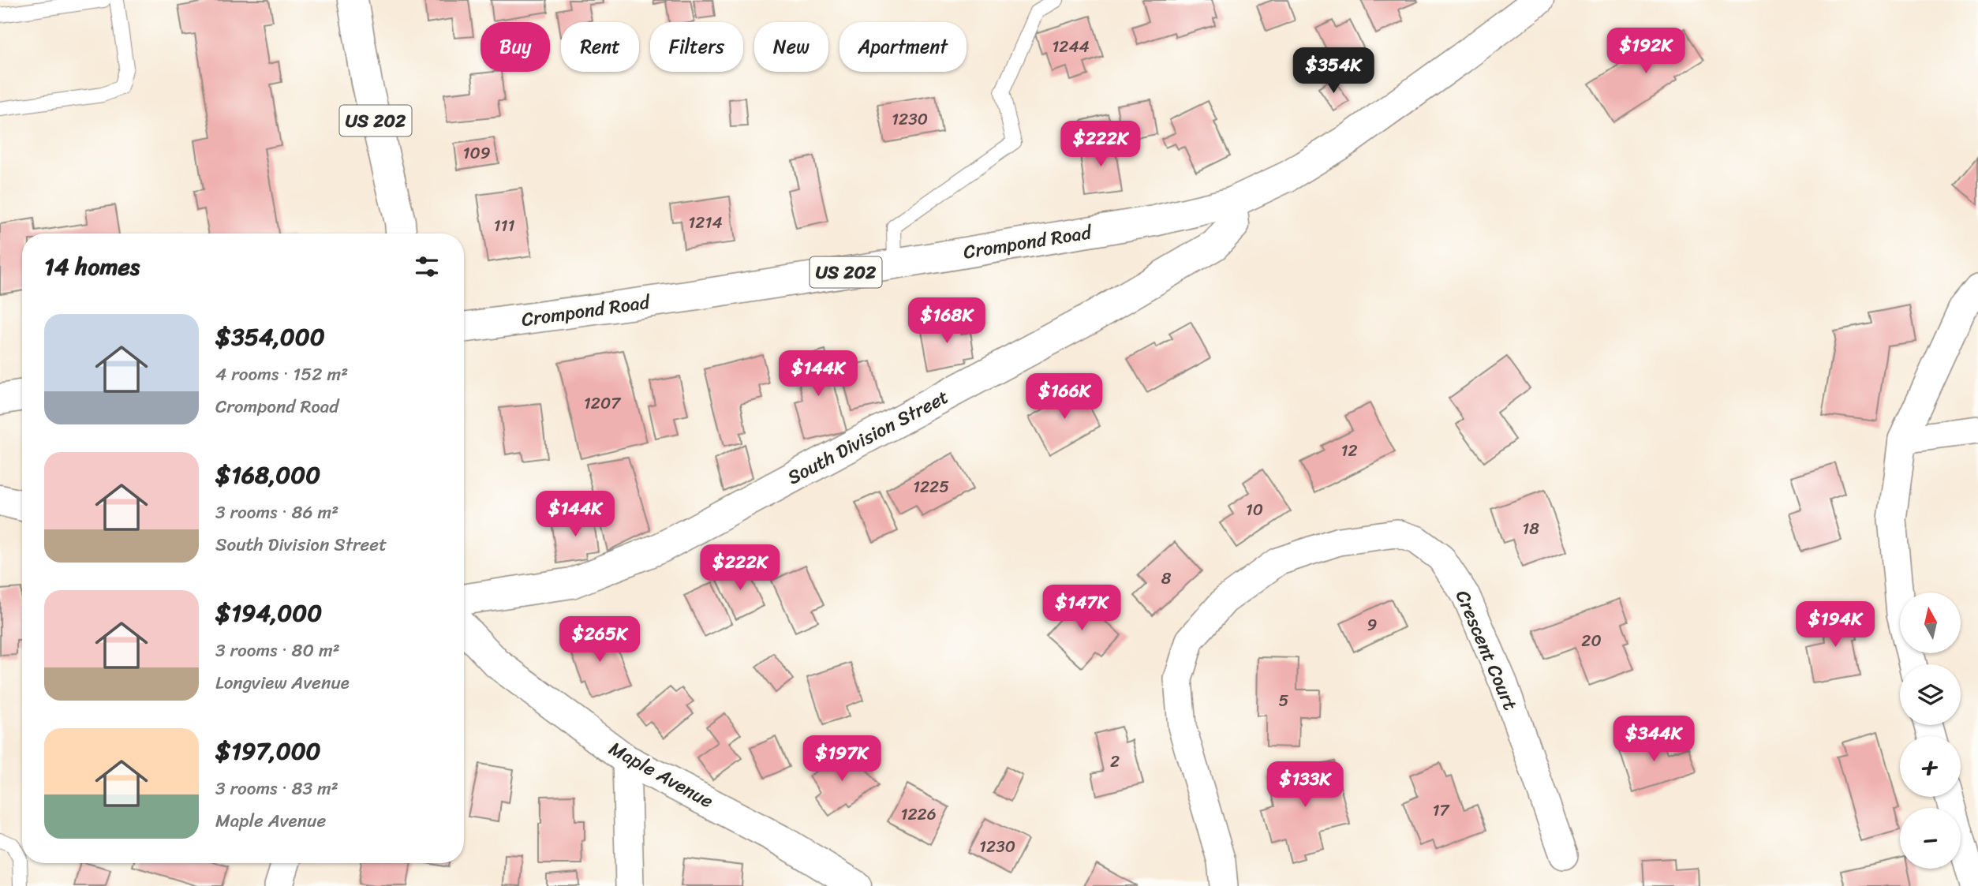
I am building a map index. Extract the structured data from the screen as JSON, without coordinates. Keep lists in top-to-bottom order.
{
  "streets": {
    "street": [
      "US 202",
      "Crompond Road",
      "South Division Street",
      "Crescent Court",
      "Maple Avenue"
    ]
  },
  "crossings": [
    ["Crompond Road", "South Division Street"]
  ],
  "house_numbers": [
    "1244",
    "1230",
    "109",
    "1214",
    "111",
    "1207",
    "12",
    "1225",
    "10",
    "18",
    "8",
    "9",
    "20",
    "5",
    "2",
    "17",
    "1226",
    "1230"
  ],
  "north": "top",
  "page": {
    "chip": [
      "Buy",
      "Rent",
      "Filters",
      "New",
      "Apartment"
    ],
    "price": [
      "$192K",
      "$354K",
      "$222K",
      "$168K",
      "$144K",
      "$166K",
      "$144K",
      "$222K",
      "$147K",
      "$194K",
      "$265K",
      "$344K",
      "$197K",
      "$133K"
    ],
    "heading": "14 homes",
    "list": [
      {
        "name": "$354,000",
        "note": "4 rooms · 152 m² · Crompond Road"
      },
      {
        "name": "$168,000",
        "note": "3 rooms · 86 m² · South Division Street"
      },
      {
        "name": "$194,000",
        "note": "3 rooms · 80 m² · Longview Avenue"
      },
      {
        "name": "$197,000",
        "note": "3 rooms · 83 m² · Maple Avenue"
      }
    ],
    "map_buttons": ["+", "−"]
  }
}
